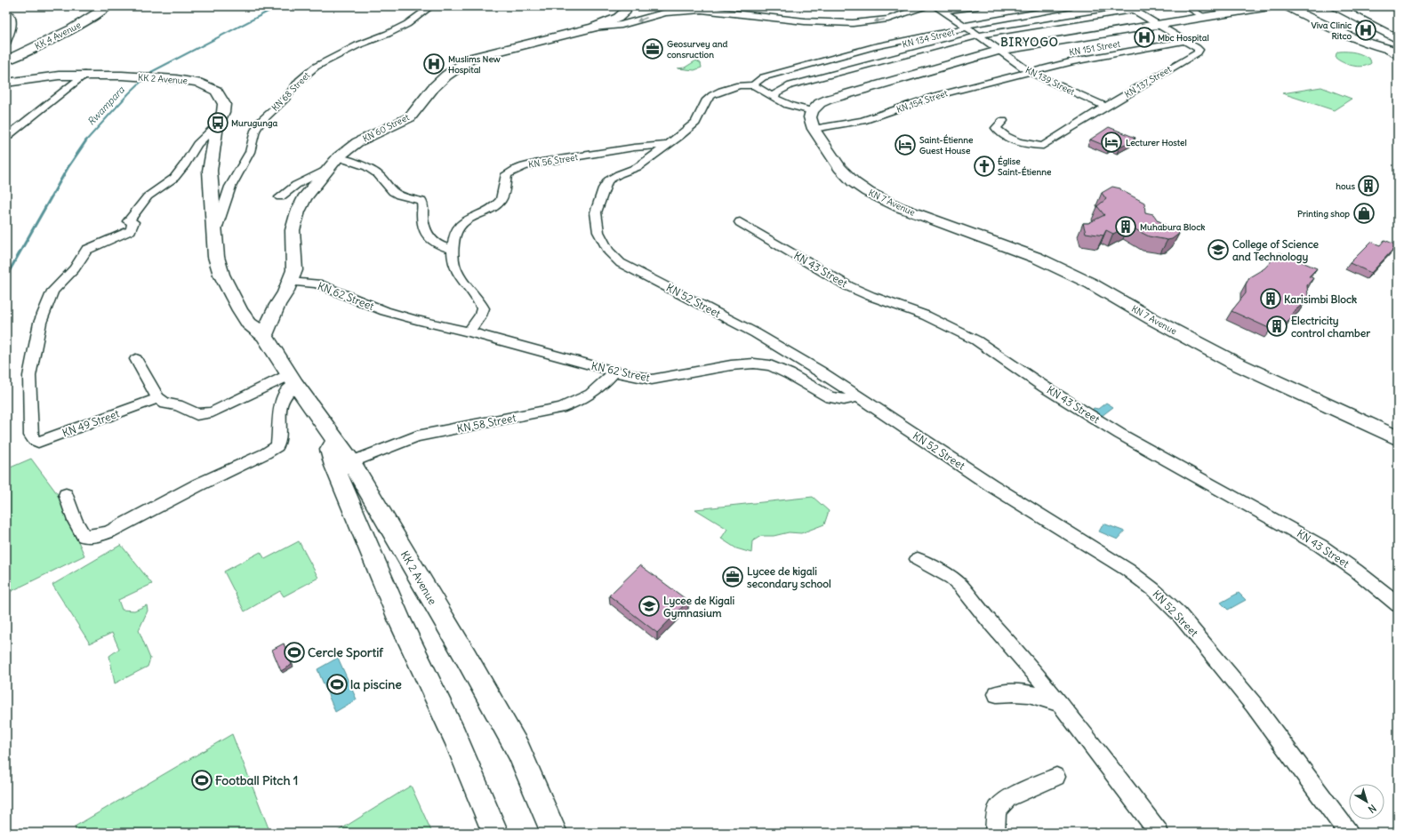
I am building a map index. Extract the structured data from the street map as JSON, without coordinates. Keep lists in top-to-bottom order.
{
  "streets": {
    "main road": [
      "KK 4 Avenue",
      "KK 2 Avenue",
      "KN 60 Street",
      "KN 7 Avenue"
    ],
    "street": [
      "KN 134 Street",
      "KN 151 Street",
      "KN 139 Street",
      "KN 137 Street",
      "KN 68 Street",
      "KN 154 Street",
      "KN 56 Street",
      "KN 43 Street",
      "KN 62 Street",
      "KN 52 Street",
      "KN 49 Street",
      "KN 58 Street"
    ]
  },
  "crossings": [
    ["KN 134 Street", "KN 139 Street"],
    ["KN 134 Street", "KN 137 Street"],
    ["KN 151 Street", "KN 139 Street"],
    ["KN 151 Street", "KN 137 Street"],
    ["KN 151 Street", "KN 154 Street"],
    ["KK 2 Avenue", "KN 68 Street"],
    ["KK 2 Avenue", "KN 60 Street"],
    ["KK 2 Avenue", "KN 49 Street"],
    ["KK 2 Avenue", "KN 58 Street"],
    ["KN 139 Street", "KN 137 Street"],
    ["KN 139 Street", "KN 154 Street"],
    ["KN 154 Street", "KN 7 Avenue"],
    ["KN 60 Street", "KN 62 Street"],
    ["KN 56 Street", "KN 62 Street"],
    ["KN 56 Street", "KN 52 Street"],
    ["KN 62 Street", "KN 52 Street"],
    ["KN 62 Street", "KN 58 Street"]
  ],
  "districts": ["BIRYOGO"],
  "water": ["Rwampara"],
  "places": {
    "hospital": ["Viva Clinic Ritco", "Mbc Hospital", "Muslims New Hospital"],
    "office": ["Geosurvey and consruction", "Lycee de kigali secondary school"],
    "bus stop": ["Murugunga"],
    "hotel": ["Lecturer Hostel", "Saint-Étienne Guest House"],
    "church": ["Église Saint-Étienne"],
    "building": [
      "hous",
      "Muhabura Block",
      "Karisimbi Block",
      "Electricity control chamber"
    ],
    "shop": ["Printing shop"],
    "school or university": ["College of Science and Technology", "Lycee de Kigali Gymnasium"],
    "sports": ["Cercle Sportif", "la piscine", "Football Pitch 1"]
  },
  "north": "bottom right"
}
